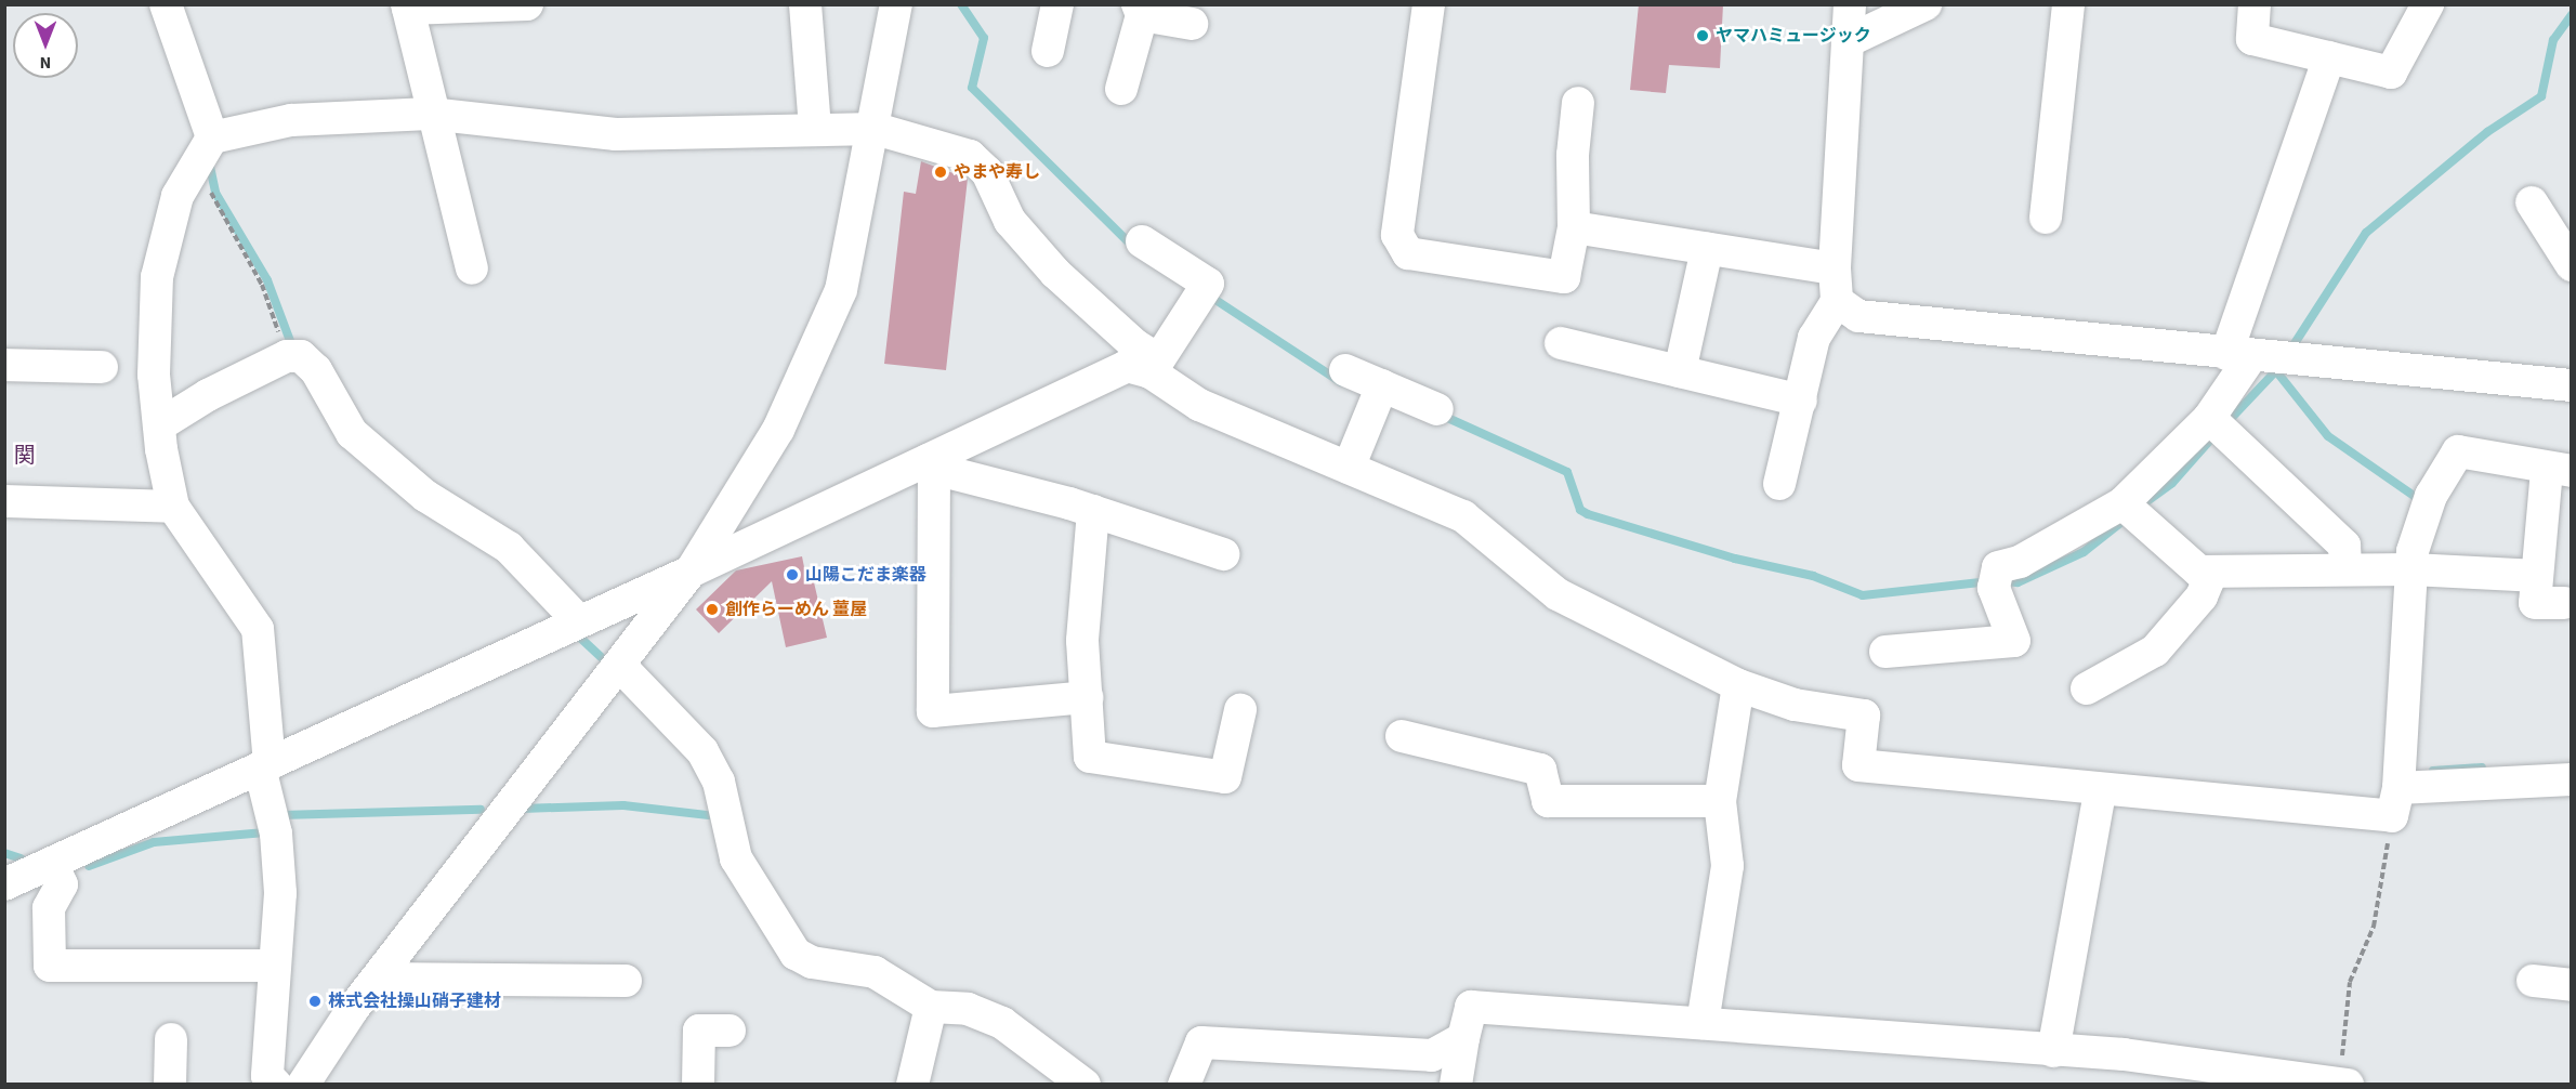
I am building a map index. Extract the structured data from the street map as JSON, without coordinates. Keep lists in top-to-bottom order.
{
  "districts": ["関"],
  "places": [
    "ヤマハミュージック",
    "やまや寿し",
    "山陽こだま楽器",
    "創作らーめん 薑屋",
    "株式会社操山硝子建材"
  ],
  "north": "bottom"
}
